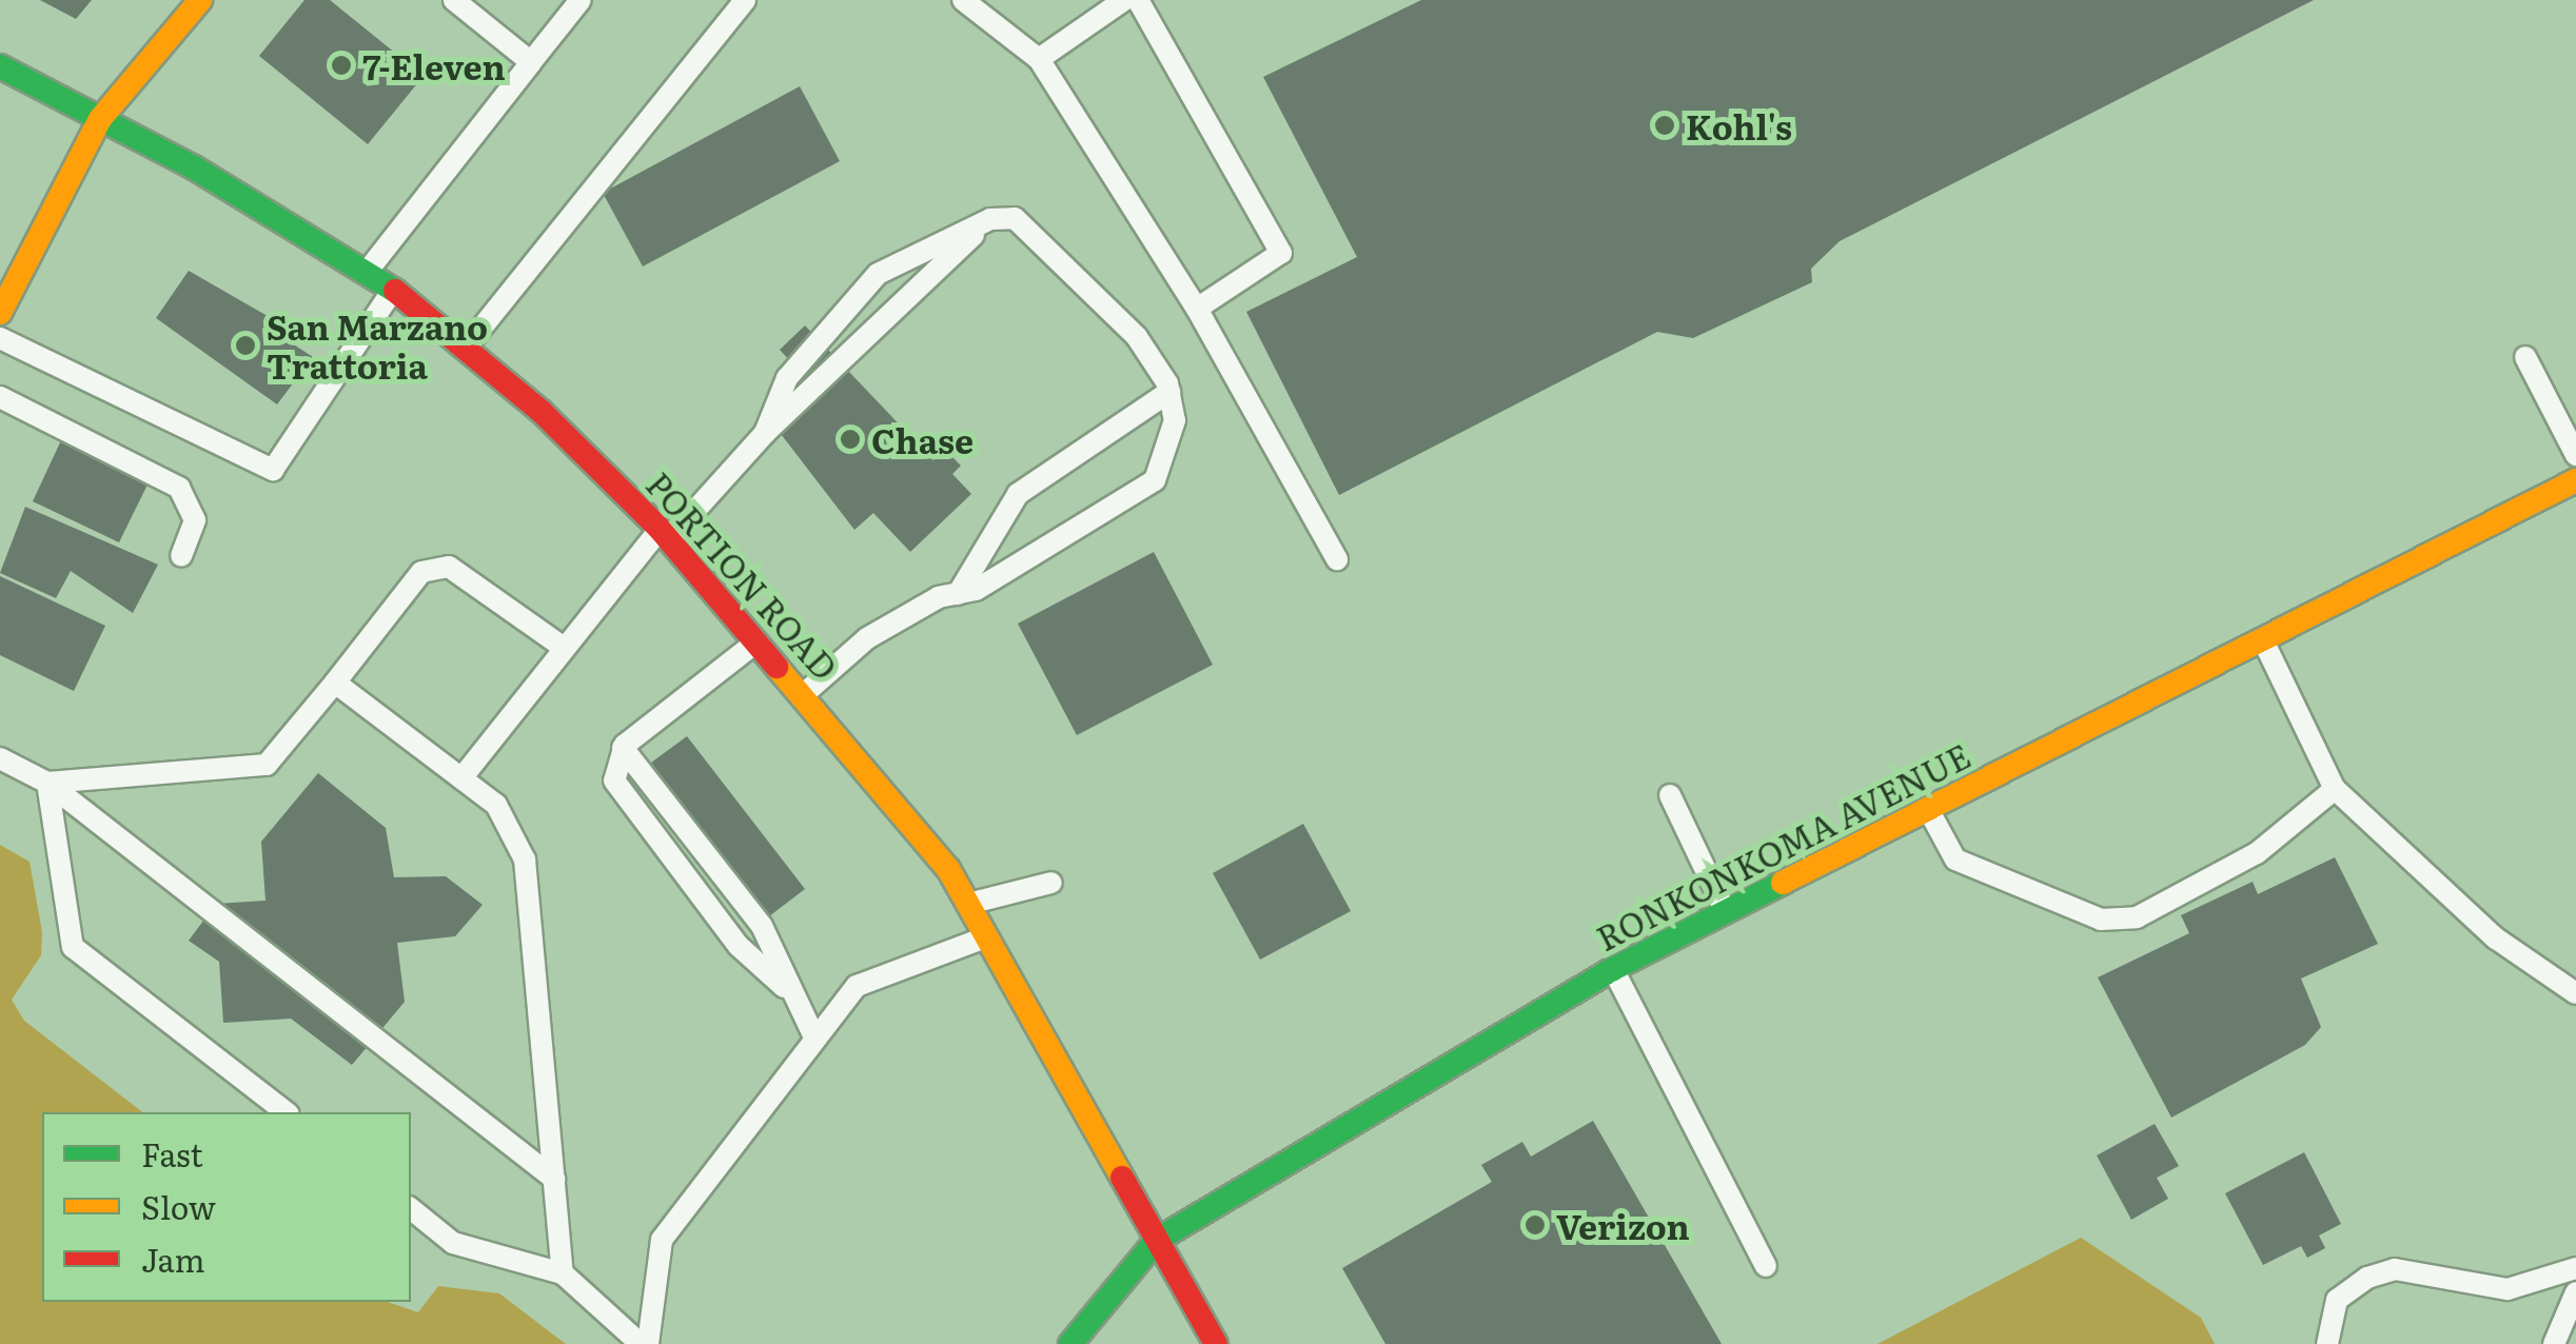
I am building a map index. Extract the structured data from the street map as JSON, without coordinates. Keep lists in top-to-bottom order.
{
  "streets": {
    "street": ["PORTION ROAD", "RONKONKOMA AVENUE"]
  },
  "crossings": [
    ["PORTION ROAD", "RONKONKOMA AVENUE"]
  ],
  "places": [
    "7-Eleven",
    "Kohl's",
    "San Marzano Trattoria",
    "Chase",
    "Verizon"
  ],
  "legend": ["Fast", "Slow", "Jam"]
}
